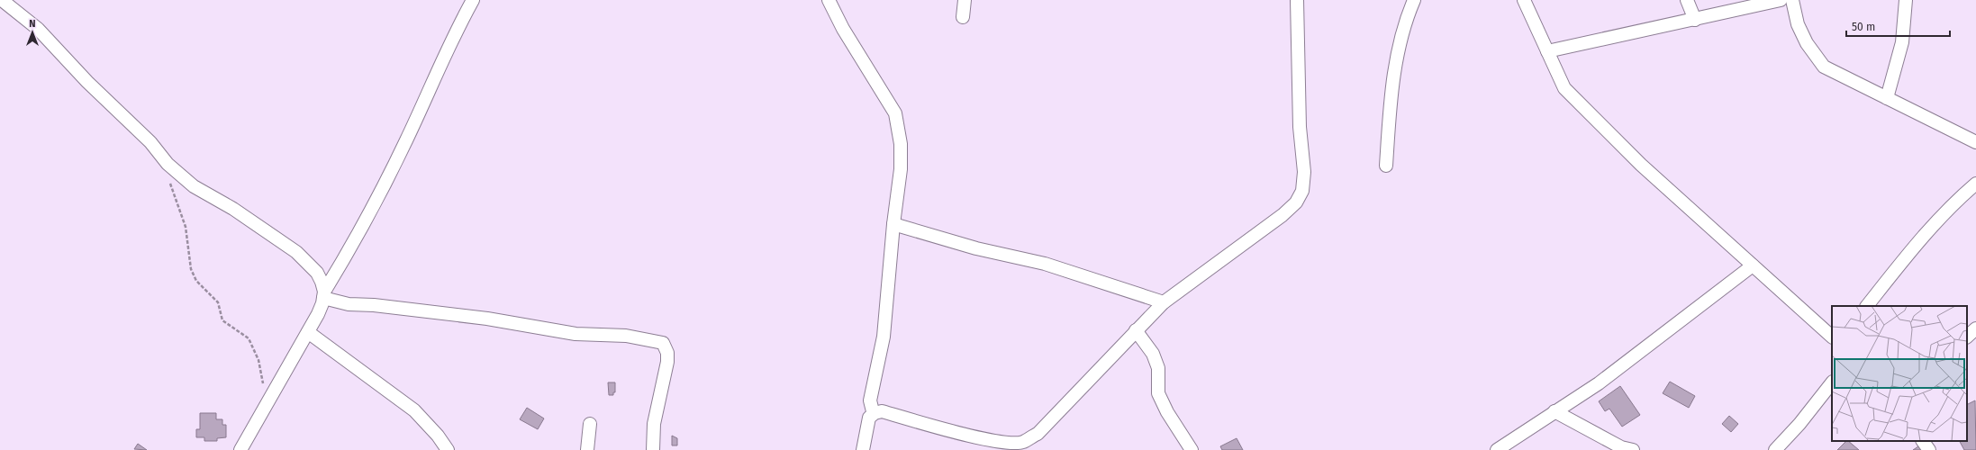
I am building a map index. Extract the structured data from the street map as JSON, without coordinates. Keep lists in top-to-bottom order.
{
  "scale_bar": "50 m",
  "north": "top"
}
